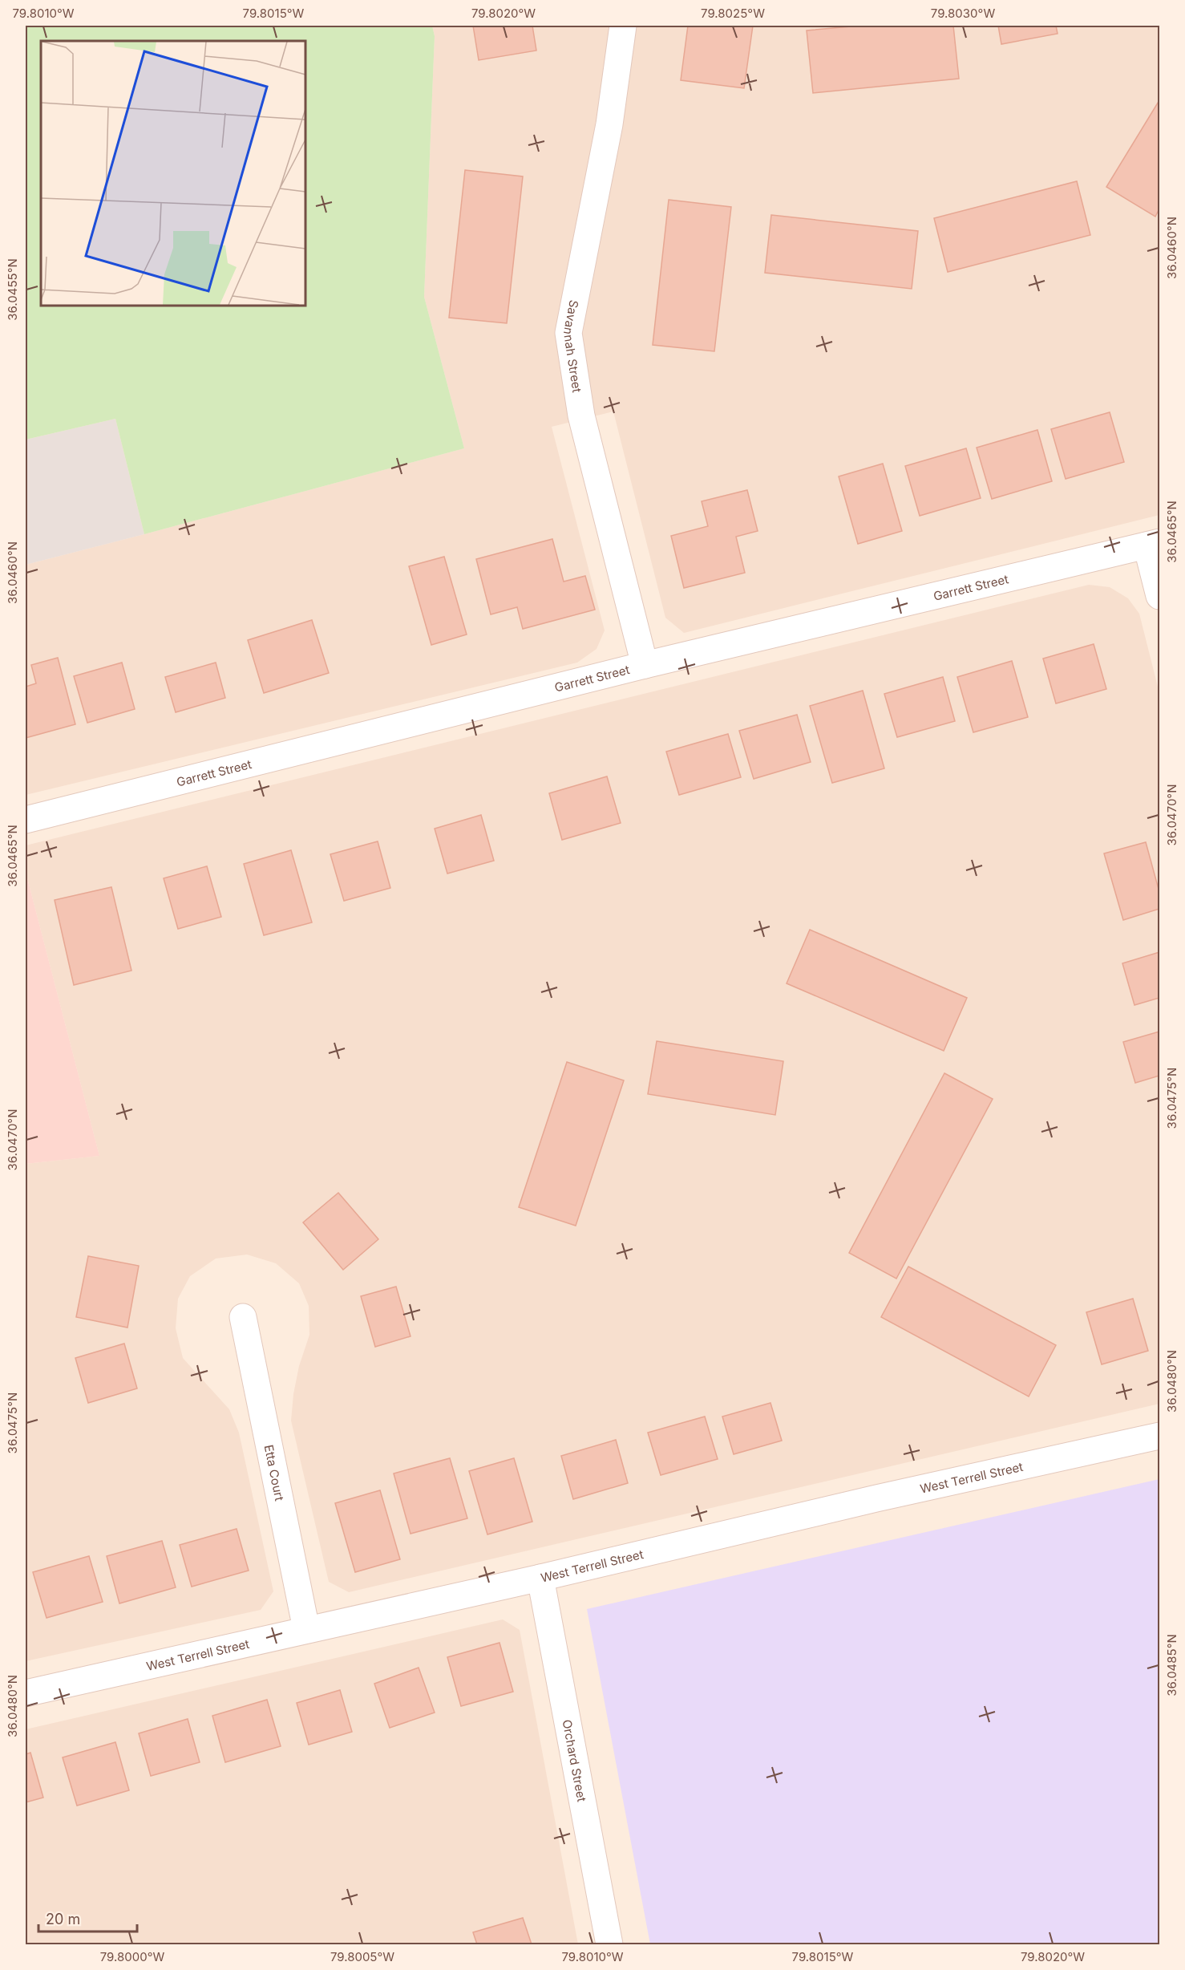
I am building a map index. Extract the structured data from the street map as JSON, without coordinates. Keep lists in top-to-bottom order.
{
  "streets": {
    "street": [
      "Savannah Street",
      "Garrett Street",
      "Etta Court",
      "West Terrell Street",
      "Orchard Street"
    ]
  },
  "crossings": [
    ["Savannah Street", "Garrett Street"],
    ["Etta Court", "West Terrell Street"],
    ["West Terrell Street", "Orchard Street"]
  ],
  "scale_bar": "20 m",
  "coordinates": [
    "79.8010°W",
    "79.8015°W",
    "79.8020°W",
    "79.8025°W",
    "79.8030°W",
    "36.0460°N",
    "36.0455°N",
    "36.0465°N",
    "36.0470°N",
    "36.0475°N",
    "36.0480°N",
    "36.0485°N",
    "79.8000°W",
    "79.8005°W"
  ]
}
